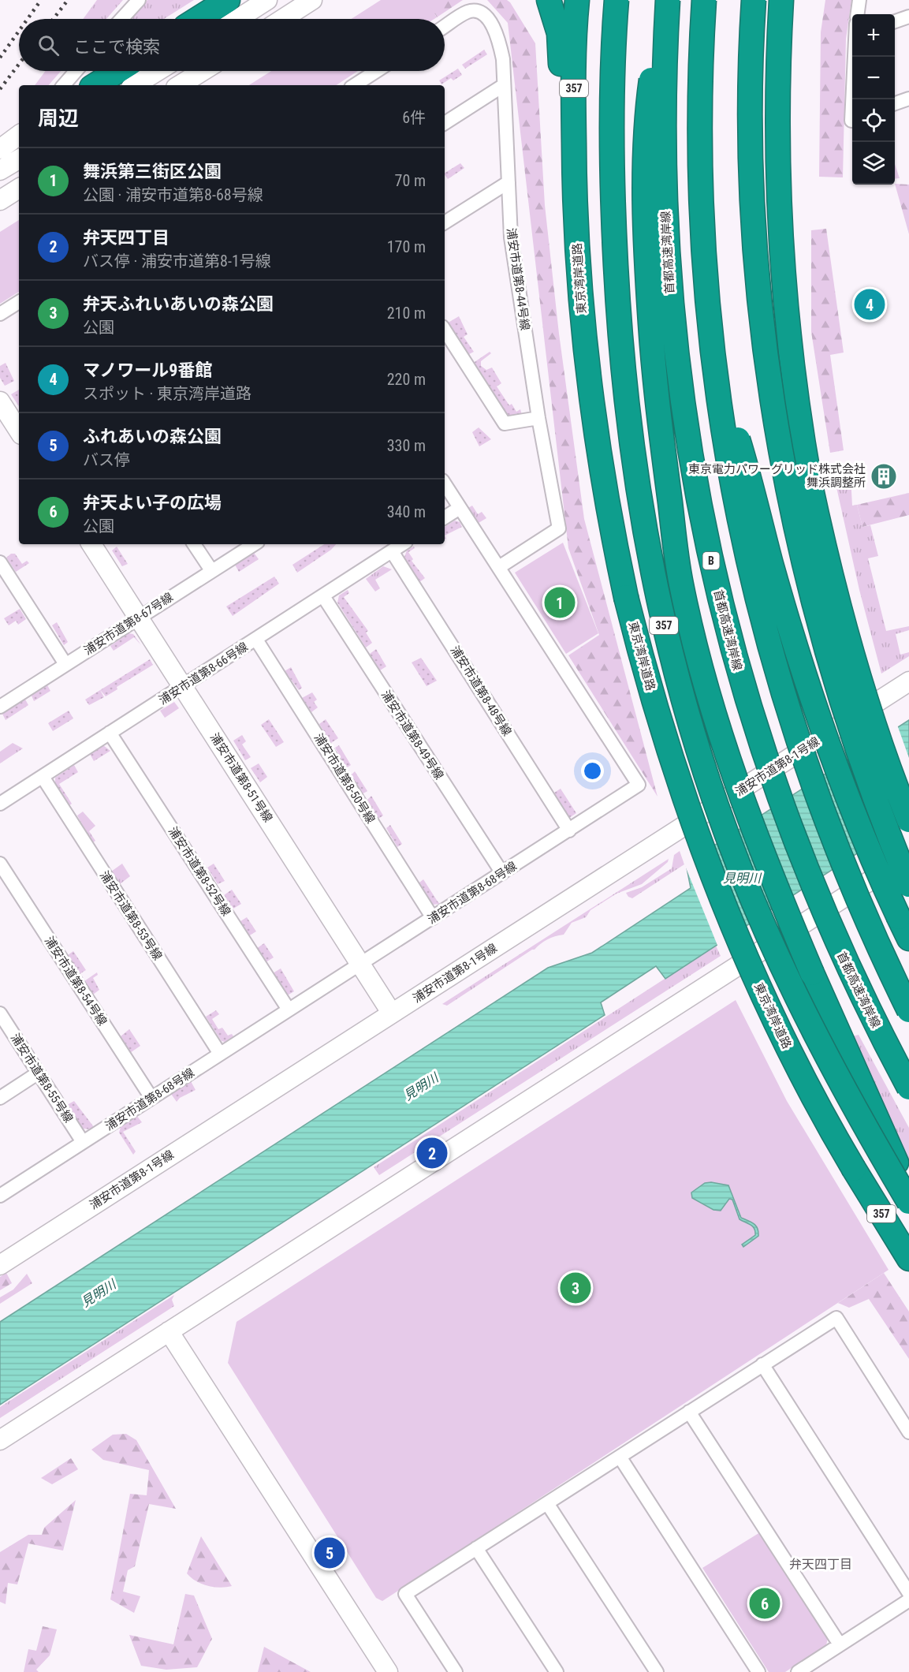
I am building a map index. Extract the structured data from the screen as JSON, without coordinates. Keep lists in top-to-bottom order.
{
  "streets": {
    "highway": [
      "357",
      "首都高速湾岸線",
      "東京湾岸道路",
      "B"
    ],
    "street": [
      "浦安市道第8-44号線",
      "浦安市道第8-67号線",
      "浦安市道第8-66号線",
      "浦安市道第8-48号線",
      "浦安市道第8-49号線",
      "浦安市道第8-1号線",
      "浦安市道第8-51号線",
      "浦安市道第8-50号線",
      "浦安市道第8-52号線",
      "浦安市道第8-68号線",
      "浦安市道第8-53号線",
      "浦安市道第8-54号線",
      "浦安市道第8-55号線"
    ]
  },
  "crossings": [
    ["浦安市道第8-44号線", "浦安市道第8-68号線"],
    ["浦安市道第8-67号線", "浦安市道第8-51号線"],
    ["浦安市道第8-66号線", "浦安市道第8-48号線"],
    ["浦安市道第8-66号線", "浦安市道第8-49号線"],
    ["浦安市道第8-66号線", "浦安市道第8-51号線"],
    ["浦安市道第8-66号線", "浦安市道第8-50号線"],
    ["浦安市道第8-66号線", "浦安市道第8-52号線"],
    ["浦安市道第8-66号線", "浦安市道第8-53号線"],
    ["浦安市道第8-48号線", "浦安市道第8-68号線"],
    ["浦安市道第8-49号線", "浦安市道第8-68号線"],
    ["浦安市道第8-1号線", "浦安市道第8-51号線"],
    ["浦安市道第8-51号線", "浦安市道第8-68号線"],
    ["浦安市道第8-50号線", "浦安市道第8-68号線"],
    ["浦安市道第8-52号線", "浦安市道第8-68号線"],
    ["浦安市道第8-68号線", "浦安市道第8-53号線"],
    ["浦安市道第8-68号線", "浦安市道第8-54号線"],
    ["浦安市道第8-68号線", "浦安市道第8-55号線"]
  ],
  "districts": ["弁天四丁目"],
  "water": ["見明川"],
  "places": {
    "building": ["東京電力パワーグリッド株式会社 舞浜調整所"]
  },
  "page": {
    "map_buttons": ["+", "−"],
    "search": "ここで検索",
    "heading": ["周辺", "6件"],
    "list": [
      {
        "mark": "1",
        "name": "舞浜第三街区公園",
        "note": "公園 · 浦安市道第8-68号線",
        "value": "70 m"
      },
      {
        "mark": "2",
        "name": "弁天四丁目",
        "note": "バス停 · 浦安市道第8-1号線",
        "value": "170 m"
      },
      {
        "mark": "3",
        "name": "弁天ふれいあいの森公園",
        "note": "公園",
        "value": "210 m"
      },
      {
        "mark": "4",
        "name": "マノワール9番館",
        "note": "スポット · 東京湾岸道路",
        "value": "220 m"
      },
      {
        "mark": "5",
        "name": "ふれあいの森公園",
        "note": "バス停",
        "value": "330 m"
      },
      {
        "mark": "6",
        "name": "弁天よい子の広場",
        "note": "公園",
        "value": "340 m"
      }
    ],
    "pins": [
      "4",
      "1",
      "2",
      "3",
      "5",
      "6"
    ]
  }
}
